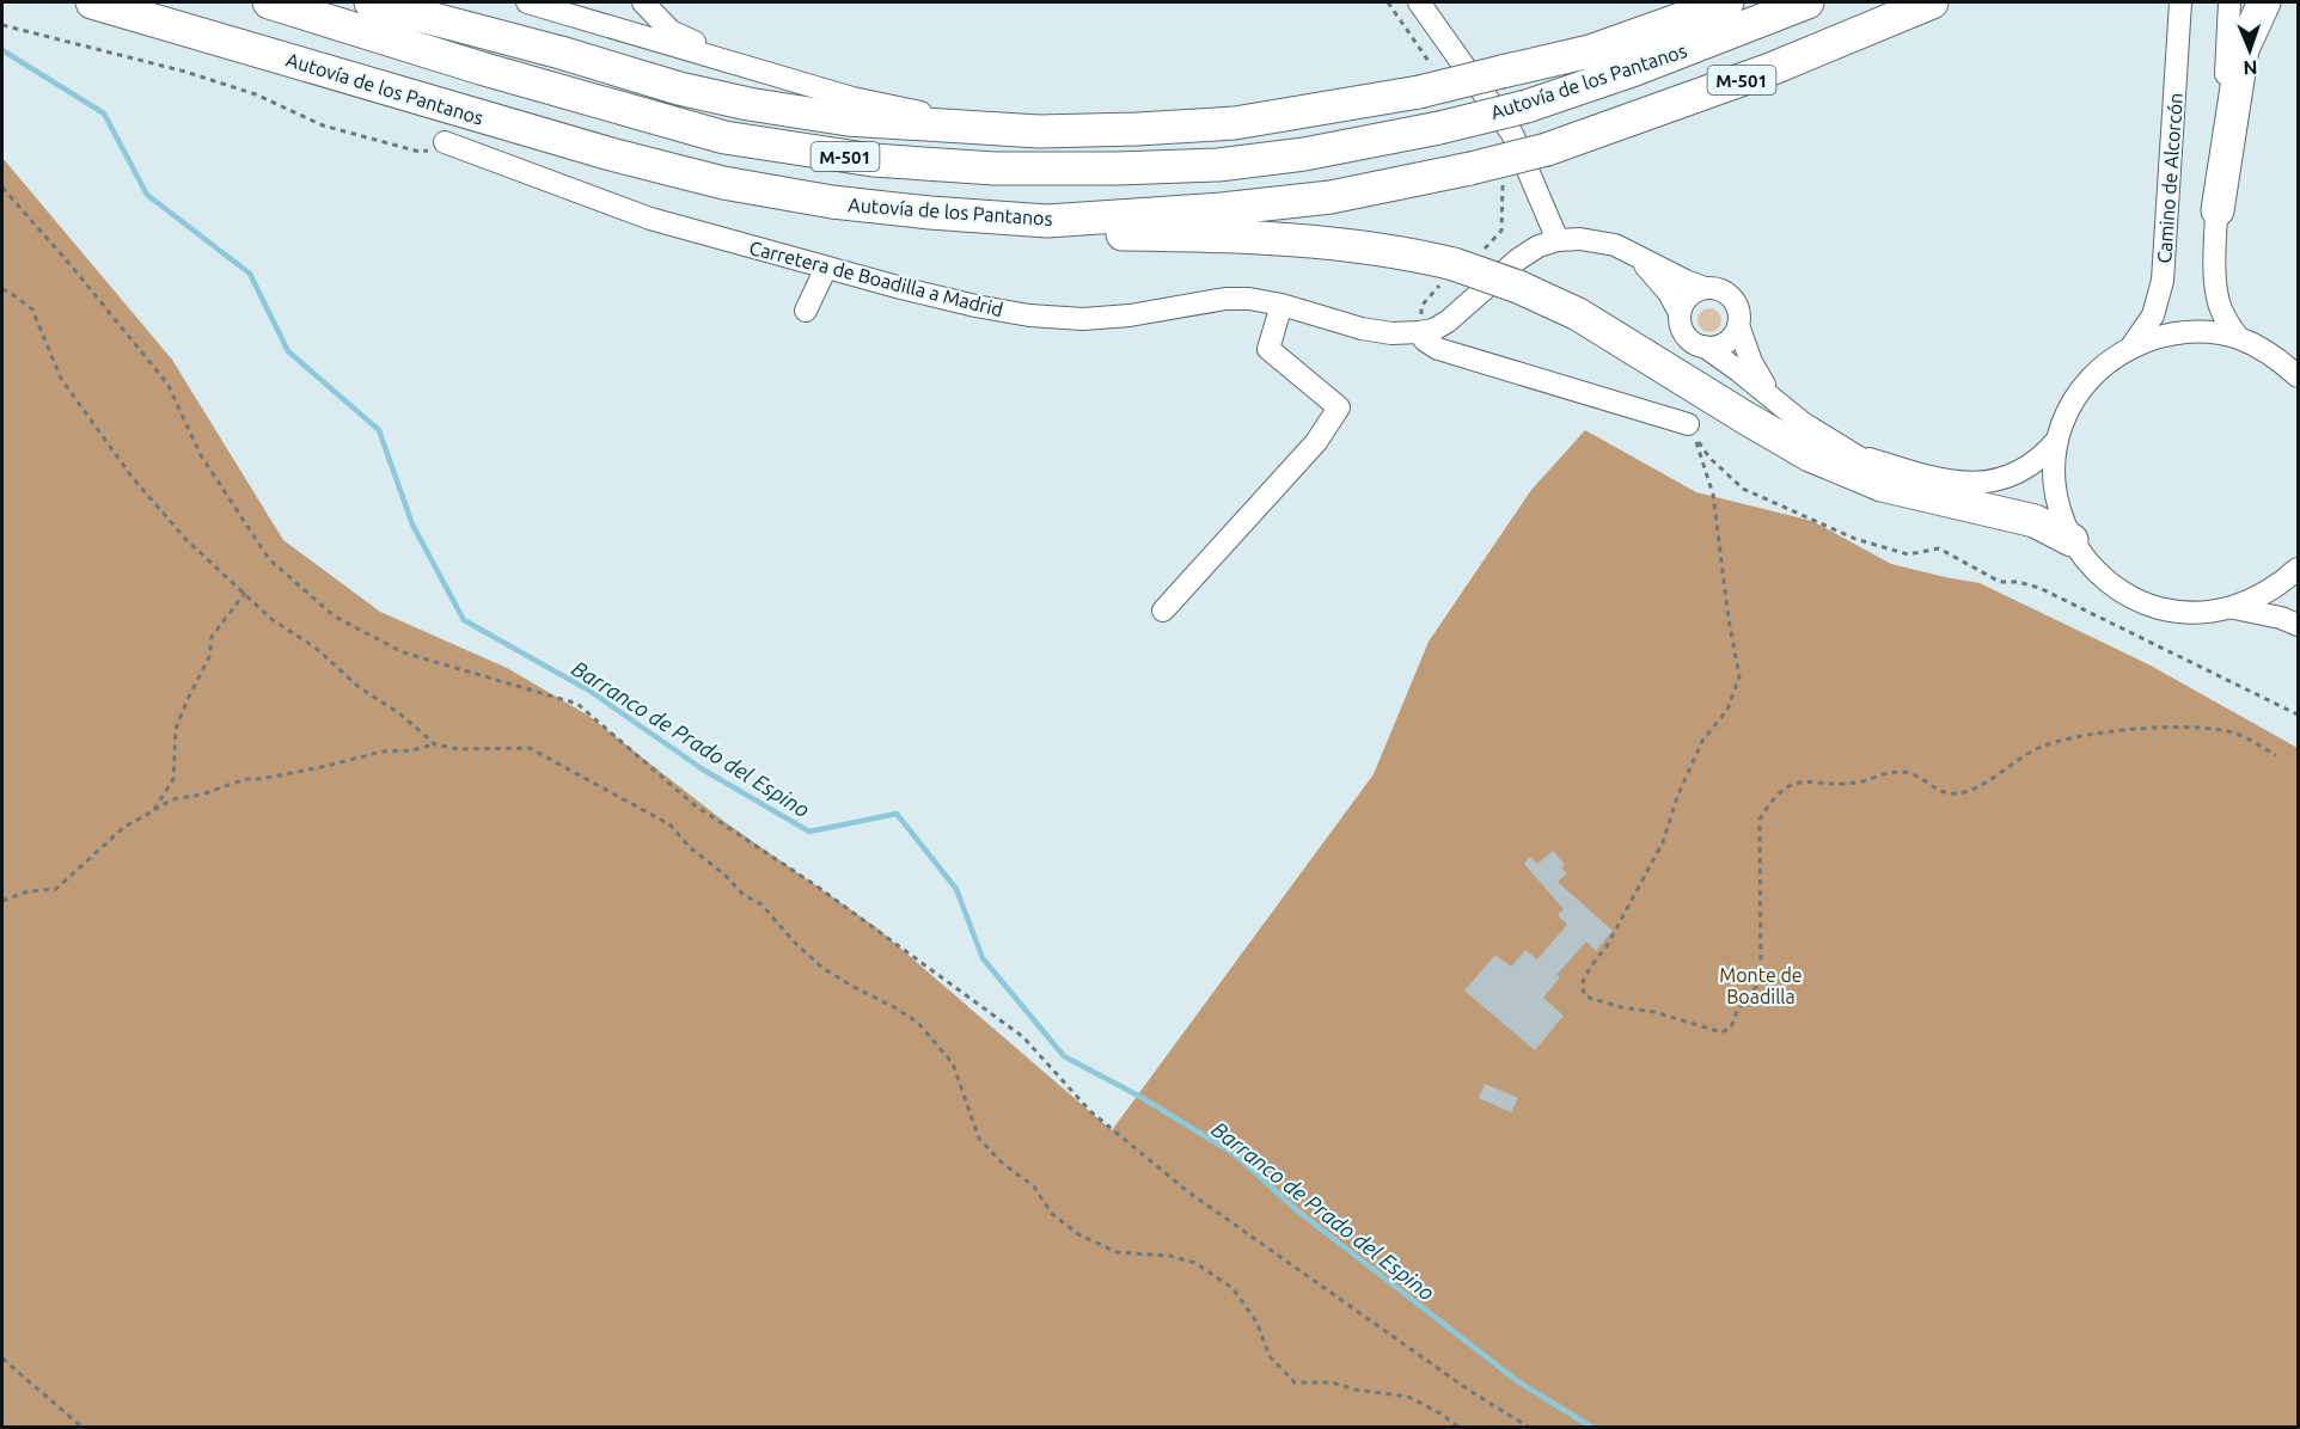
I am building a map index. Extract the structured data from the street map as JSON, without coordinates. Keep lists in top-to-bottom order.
{
  "streets": {
    "highway": ["M-501", "Autovía de los Pantanos"],
    "street": ["Camino de Alcorcón", "Carretera de Boadilla a Madrid"]
  },
  "water": ["Barranco de Prado del Espino"],
  "parks": ["Monte de Boadilla"],
  "north": "bottom"
}
